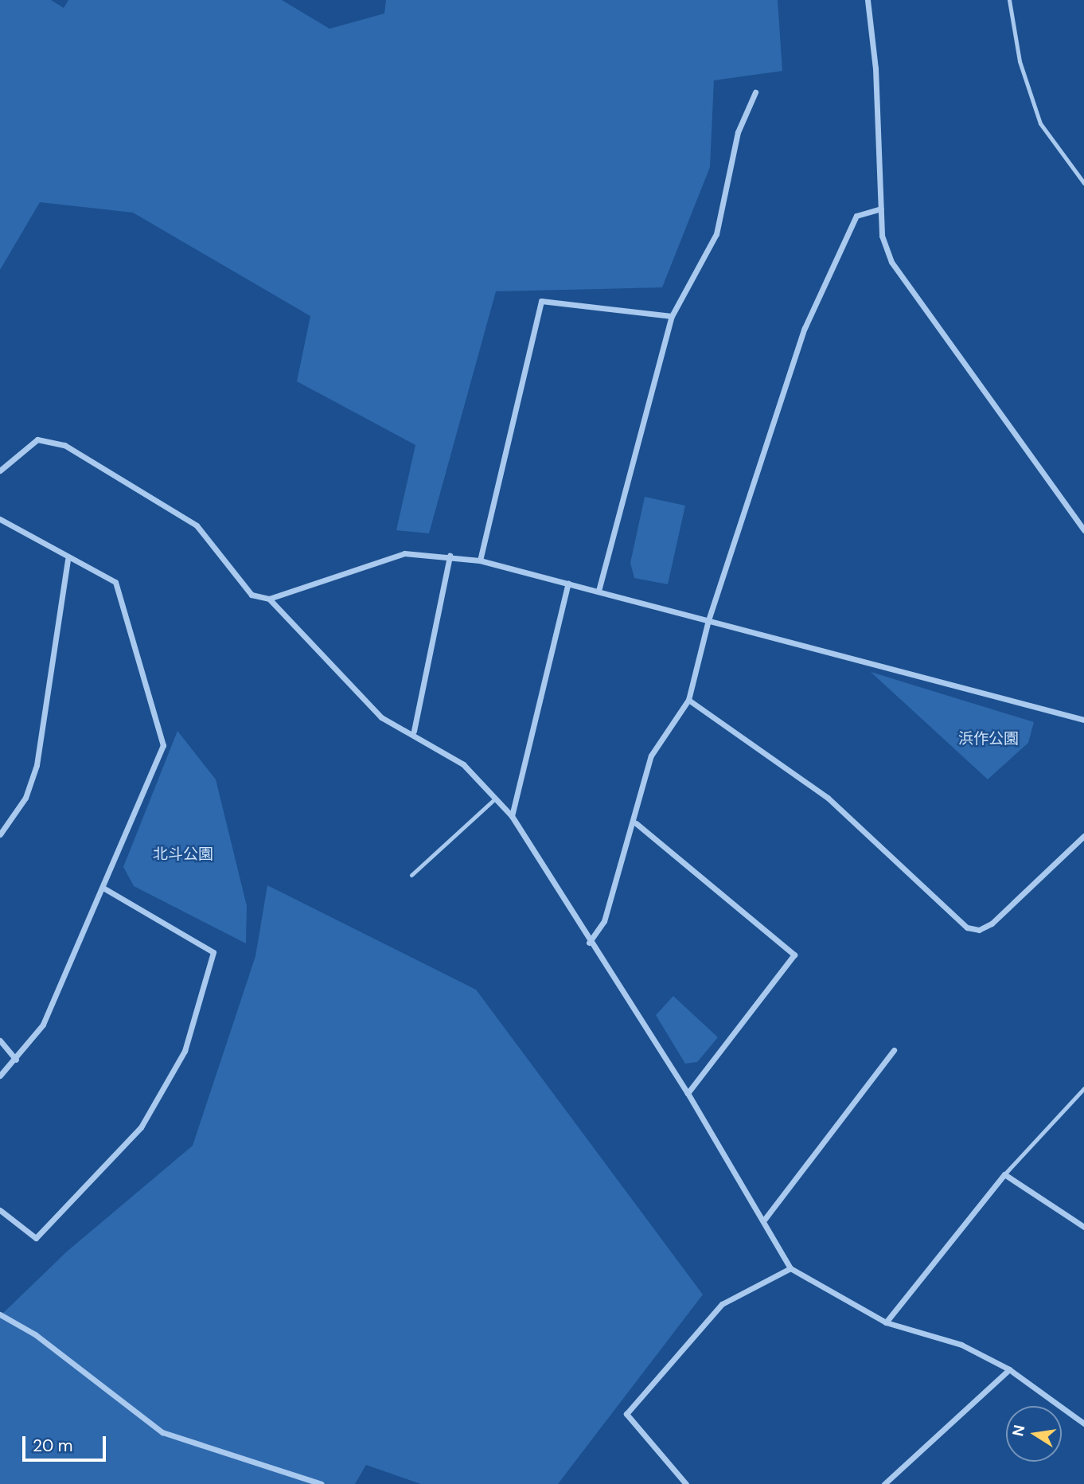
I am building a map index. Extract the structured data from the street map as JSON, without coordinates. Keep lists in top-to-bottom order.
{
  "parks": ["浜作公園", "北斗公園"],
  "scale_bar": "20 m",
  "north": "left"
}
